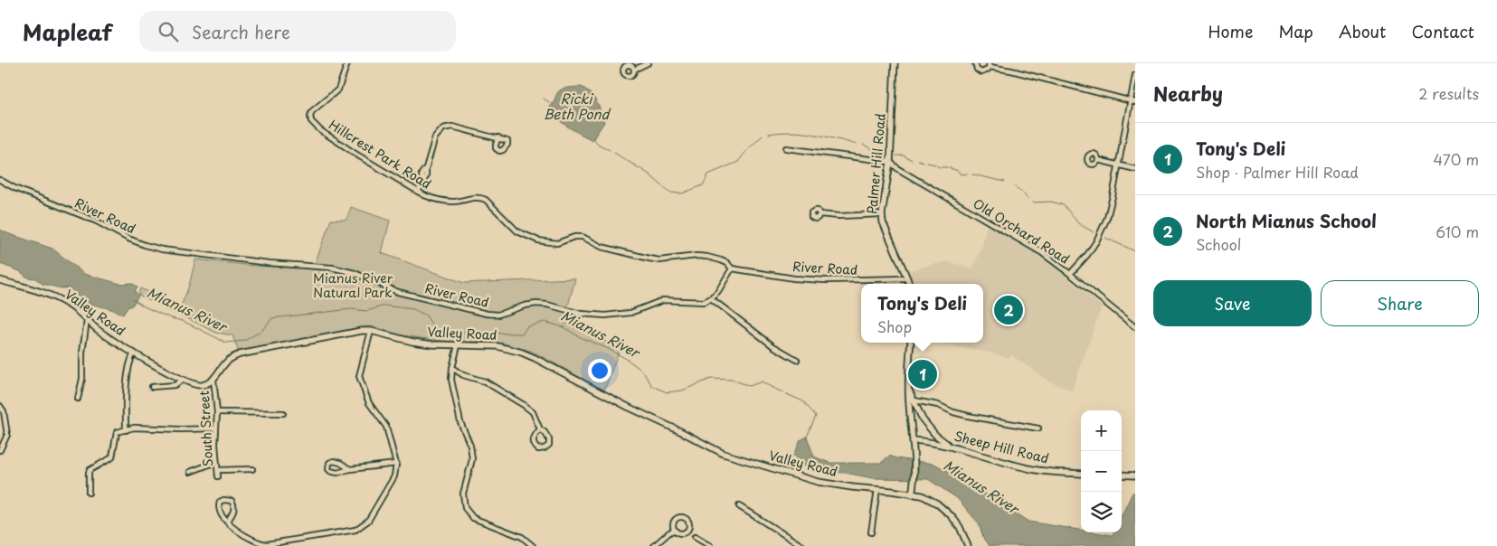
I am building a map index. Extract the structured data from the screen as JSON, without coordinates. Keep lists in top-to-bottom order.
{
  "streets": {
    "street": [
      "Hillcrest Park Road",
      "Palmer Hill Road",
      "River Road",
      "Old Orchard Road",
      "Valley Road",
      "South Street",
      "Sheep Hill Road"
    ]
  },
  "crossings": [
    ["Hillcrest Park Road", "River Road"],
    ["Palmer Hill Road", "River Road"],
    ["Palmer Hill Road", "Old Orchard Road"],
    ["Valley Road", "South Street"]
  ],
  "water": ["Ricki Beth Pond", "Mianus River"],
  "parks": ["Mianus River Natural Park"],
  "page": {
    "header": "Mapleaf",
    "search": "Search here",
    "nav": [
      "Home",
      "Map",
      "About",
      "Contact"
    ],
    "heading": ["Nearby", "2 results"],
    "list": [
      {
        "mark": "1",
        "name": "Tony's Deli",
        "note": "Shop · Palmer Hill Road",
        "value": "470 m"
      },
      {
        "mark": "2",
        "name": "North Mianus School",
        "note": "School",
        "value": "610 m"
      }
    ],
    "buttons": ["Save", "Share"],
    "popup": ["Tony's Deli", "Shop"],
    "pins": ["2", "1"],
    "map_buttons": ["+", "−"]
  }
}
